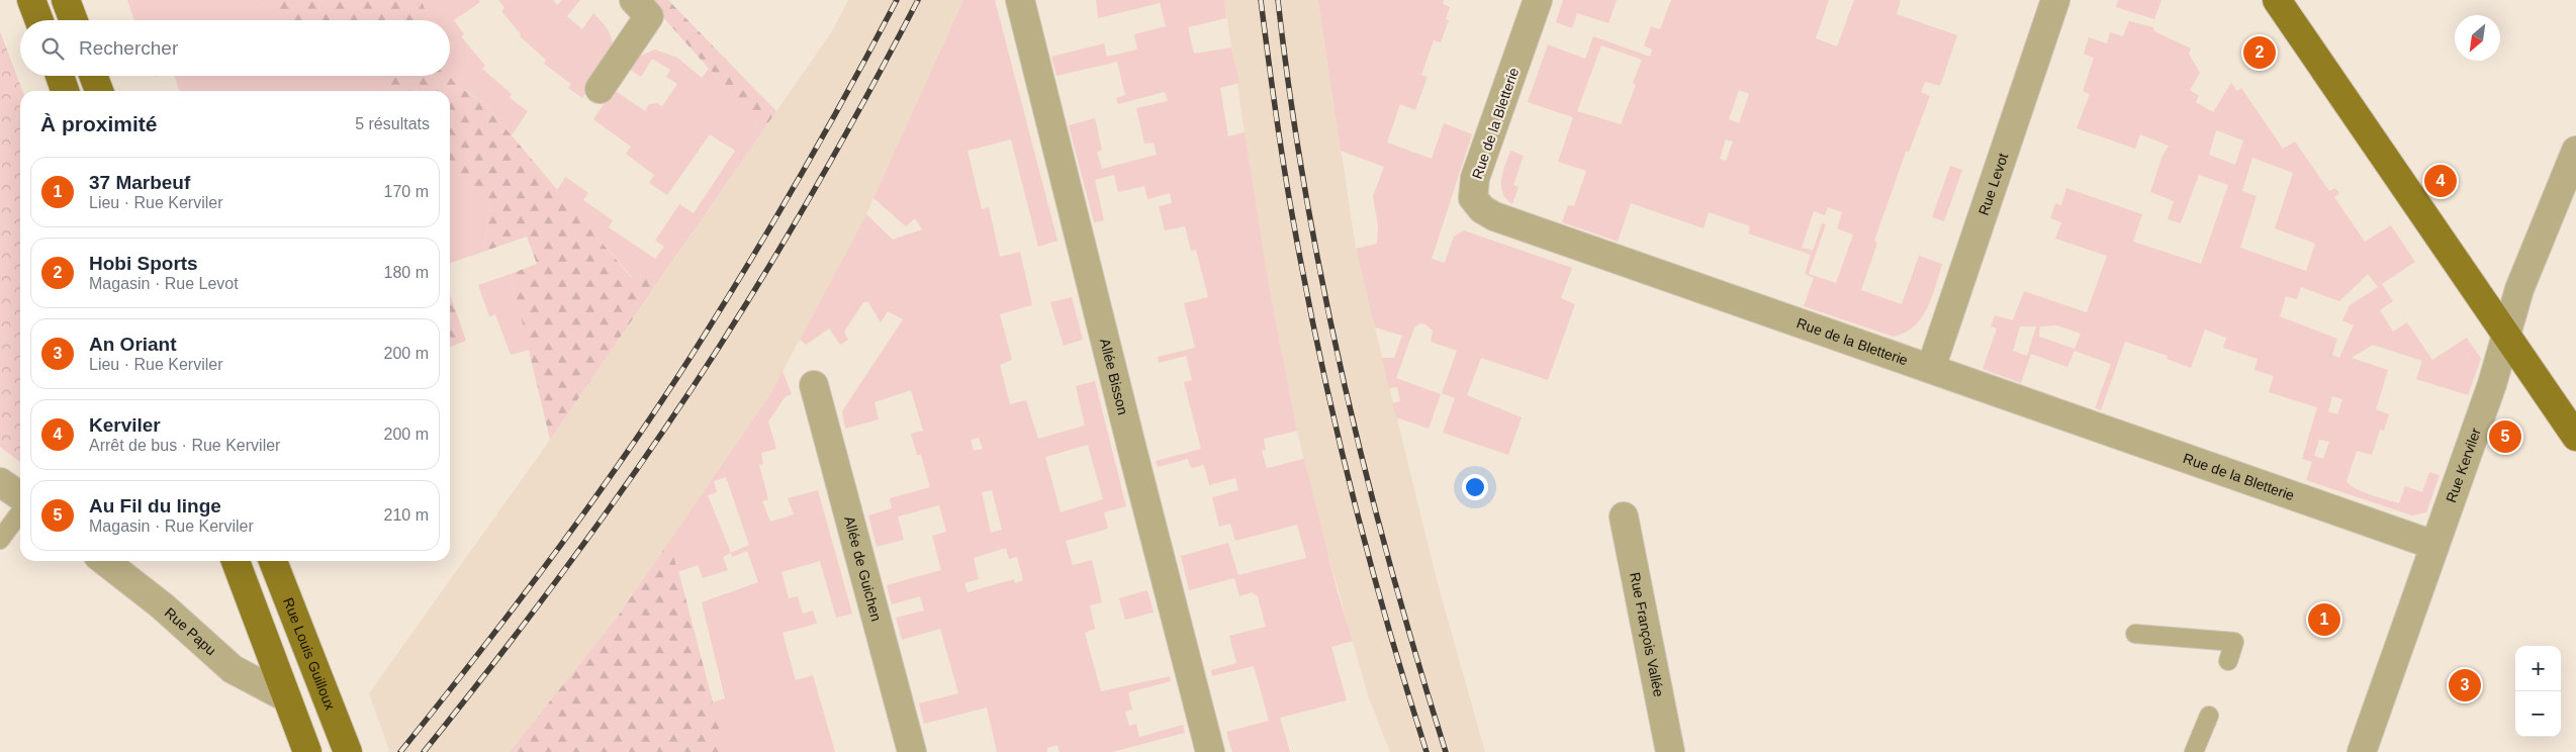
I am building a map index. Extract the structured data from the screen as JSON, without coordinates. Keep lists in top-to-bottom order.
{
  "streets": {
    "main road": ["Rue Louis Guilloux"],
    "street": [
      "Rue de la Bletterie",
      "Rue Levot",
      "Allée Bisson",
      "Rue Kerviler",
      "Allée de Guichen",
      "Rue Papu",
      "Rue François Vallée"
    ]
  },
  "crossings": [
    ["Rue de la Bletterie", "Rue Levot"],
    ["Rue de la Bletterie", "Rue Kerviler"]
  ],
  "north": "bottom left",
  "page": {
    "search": "Rechercher",
    "pins": [
      "2",
      "4",
      "5",
      "1",
      "3"
    ],
    "heading": ["À proximité", "5 résultats"],
    "list": [
      {
        "mark": "1",
        "name": "37 Marbeuf",
        "note": "Lieu · Rue Kerviler",
        "value": "170 m"
      },
      {
        "mark": "2",
        "name": "Hobi Sports",
        "note": "Magasin · Rue Levot",
        "value": "180 m"
      },
      {
        "mark": "3",
        "name": "An Oriant",
        "note": "Lieu · Rue Kerviler",
        "value": "200 m"
      },
      {
        "mark": "4",
        "name": "Kerviler",
        "note": "Arrêt de bus · Rue Kerviler",
        "value": "200 m"
      },
      {
        "mark": "5",
        "name": "Au Fil du linge",
        "note": "Magasin · Rue Kerviler",
        "value": "210 m"
      }
    ],
    "map_buttons": ["+", "−"]
  }
}
